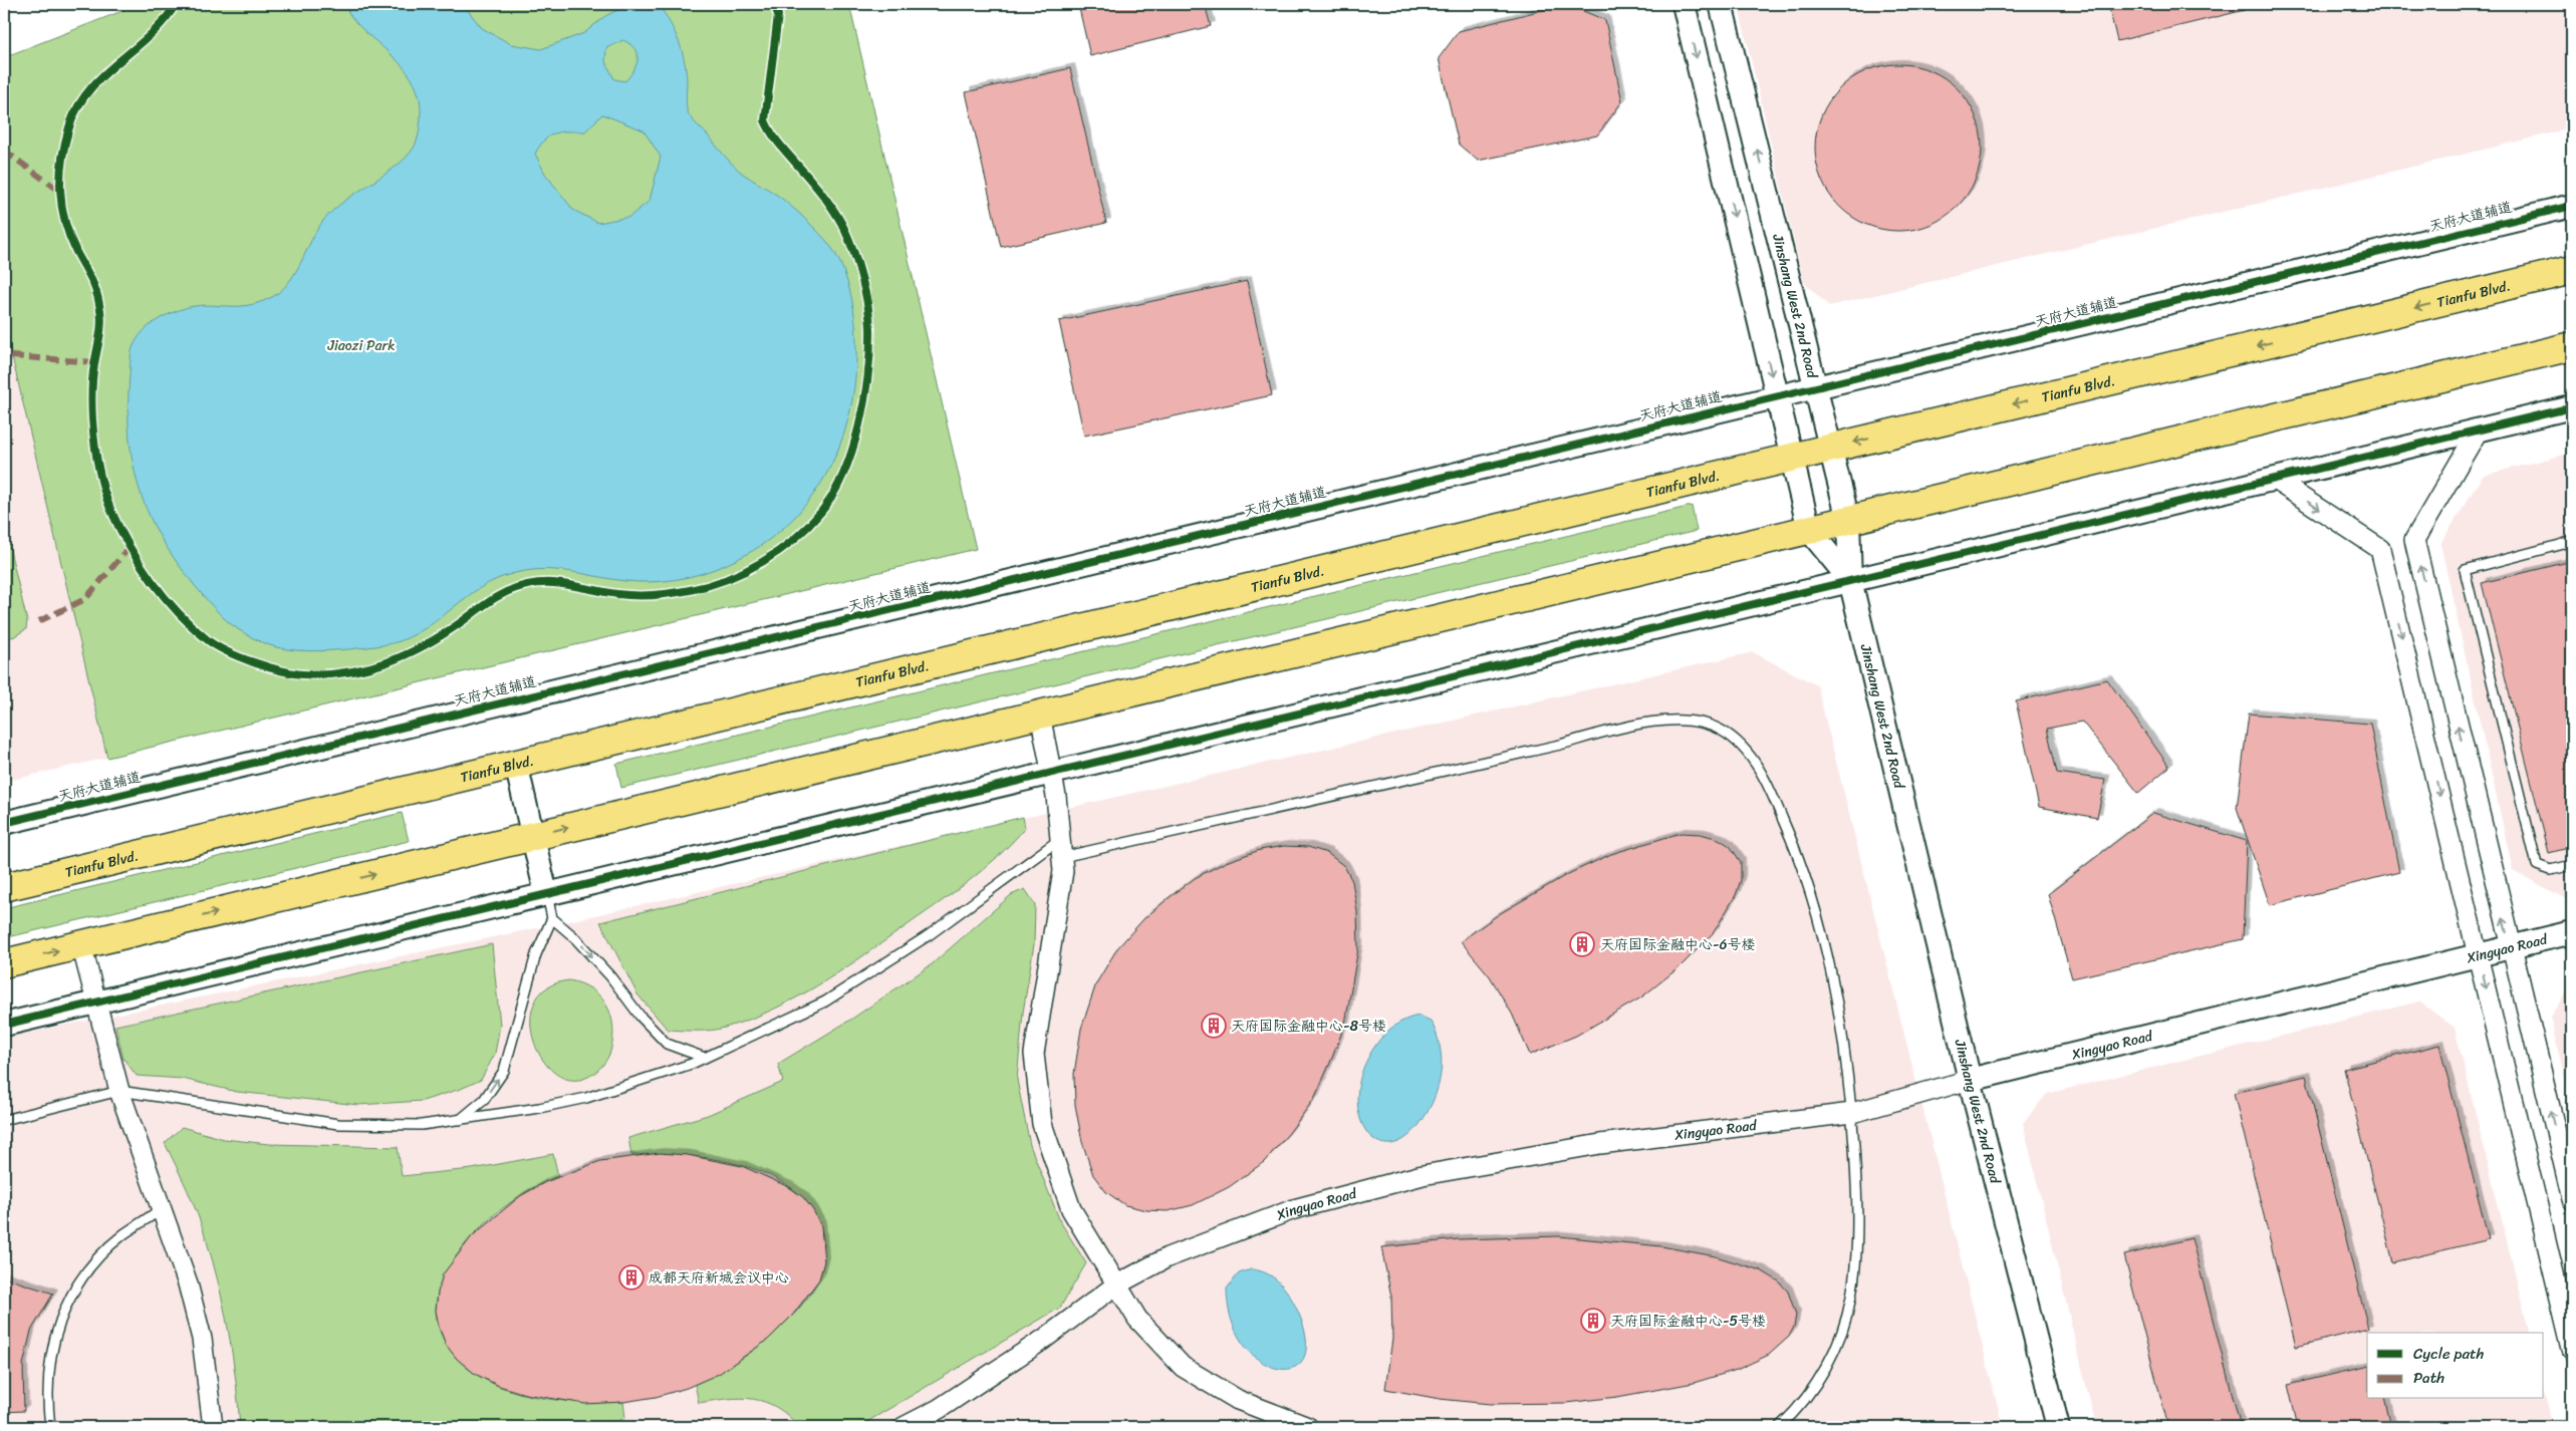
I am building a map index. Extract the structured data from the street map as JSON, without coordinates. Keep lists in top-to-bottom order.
{
  "streets": {
    "main road": ["Tianfu Blvd."],
    "street": ["天府大道辅道", "Jinshang West 2nd Road", "Xingyao Road"]
  },
  "crossings": [
    ["天府大道辅道", "Jinshang West 2nd Road"],
    ["Tianfu Blvd.", "Jinshang West 2nd Road"],
    ["Jinshang West 2nd Road", "Xingyao Road"]
  ],
  "parks": ["Jiaozi Park"],
  "places": {
    "building": [
      "天府国际金融中心-6号楼",
      "天府国际金融中心-8号楼",
      "成都天府新城会议中心",
      "天府国际金融中心-5号楼"
    ]
  },
  "legend": ["Cycle path", "Path"]
}
